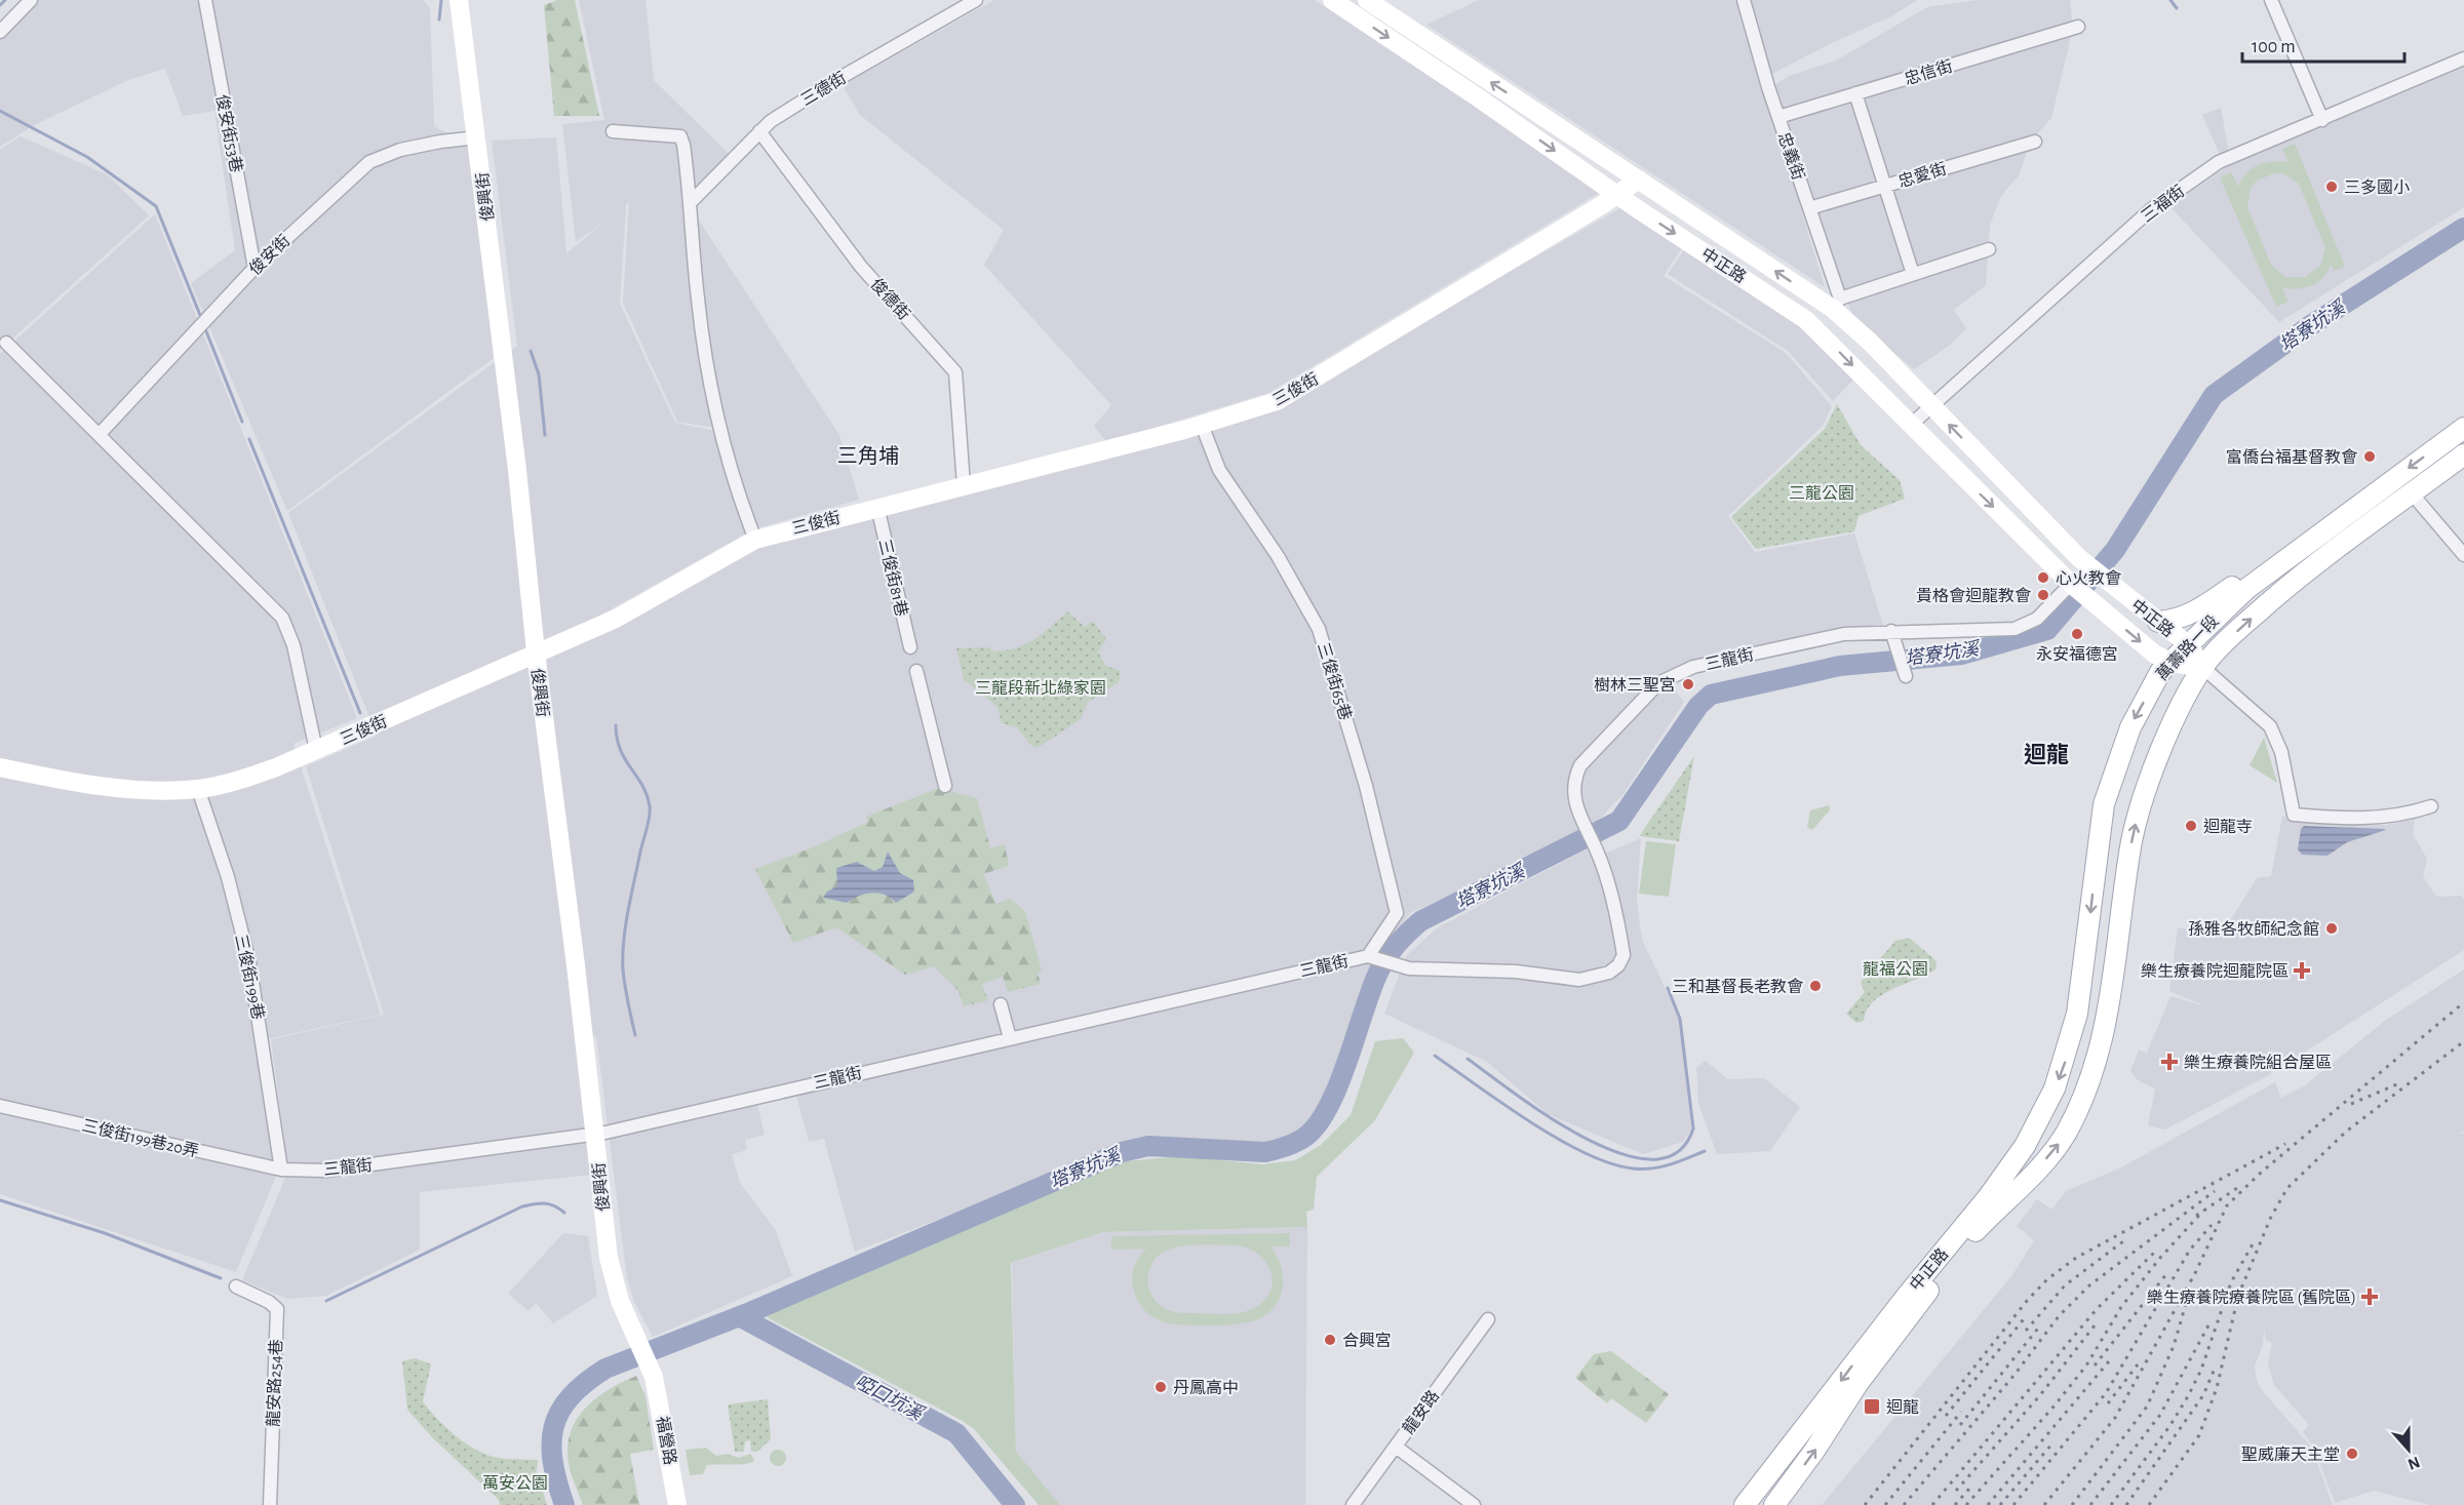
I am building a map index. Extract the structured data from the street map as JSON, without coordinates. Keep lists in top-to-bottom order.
{
  "streets": {
    "main road": ["中正路", "萬壽路一段"],
    "street": [
      "忠信街",
      "三德街",
      "俊安街53巷",
      "忠義街",
      "忠愛街",
      "俊興街",
      "三福街",
      "俊安街",
      "俊德街",
      "三俊街",
      "三俊街81巷",
      "三龍街",
      "三俊街65巷",
      "三俊街199巷",
      "三俊街199巷20弄",
      "龍安路254巷",
      "龍安路",
      "福營路"
    ]
  },
  "crossings": [
    ["忠信街", "忠義街"],
    ["三德街", "俊德街"],
    ["俊安街53巷", "俊安街"],
    ["忠義街", "忠愛街"],
    ["忠義街", "中正路"],
    ["俊興街", "俊安街"],
    ["俊興街", "三俊街"],
    ["俊興街", "三龍街"],
    ["俊興街", "福營路"],
    ["三福街", "中正路"],
    ["中正路", "三俊街"],
    ["中正路", "萬壽路一段"],
    ["中正路", "三龍街"],
    ["俊德街", "三俊街"],
    ["三俊街", "三俊街81巷"],
    ["三俊街", "三俊街65巷"],
    ["三俊街", "三俊街199巷"],
    ["三龍街", "三俊街65巷"],
    ["三龍街", "三俊街199巷"],
    ["三龍街", "三俊街199巷20弄"],
    ["三俊街199巷", "三俊街199巷20弄"]
  ],
  "districts": ["三角埔", "迴龍"],
  "water": ["塔寮坑溪", "啞口坑溪"],
  "parks": [
    "三龍公園",
    "三龍段新北綠家園",
    "龍福公園",
    "萬安公園"
  ],
  "places": {
    "other": [
      "三多國小",
      "富僑台福基督教會",
      "心火教會",
      "貴格會迴龍教會",
      "永安福德宮",
      "樹林三聖宮",
      "迴龍寺",
      "孫雅各牧師紀念館",
      "三和基督長老教會",
      "合興宮",
      "丹鳳高中",
      "聖威廉天主堂"
    ],
    "health": ["樂生療養院迴龍院區", "樂生療養院組合屋區", "樂生療養院療養院區 (舊院區)"],
    "transit": ["迴龍"]
  },
  "scale_bar": "100 m",
  "north": "bottom"
}
